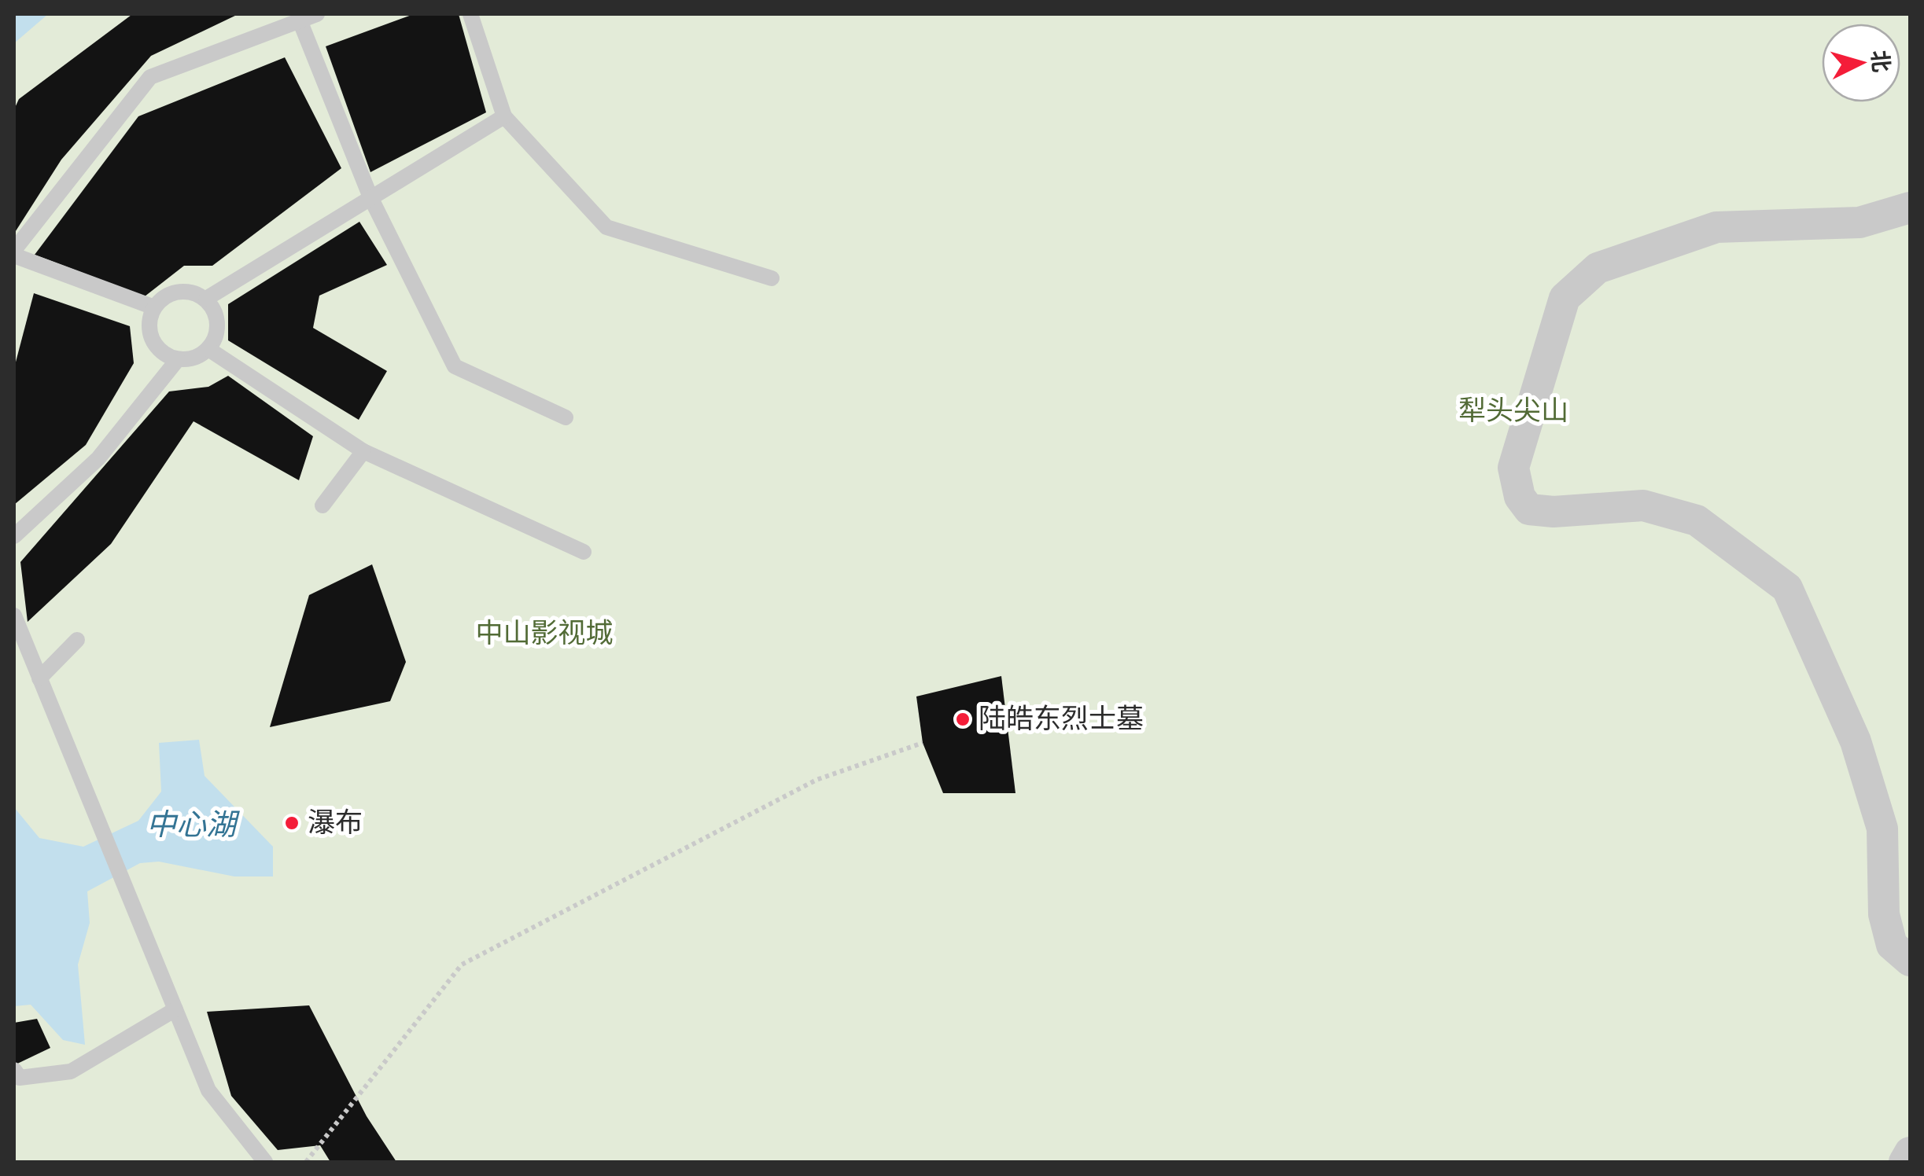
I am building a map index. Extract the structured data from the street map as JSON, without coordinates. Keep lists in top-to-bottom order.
{
  "water": ["中心湖"],
  "parks": ["犁头尖山", "中山影视城"],
  "places": ["陆皓东烈士墓", "瀑布"],
  "north": "right"
}
